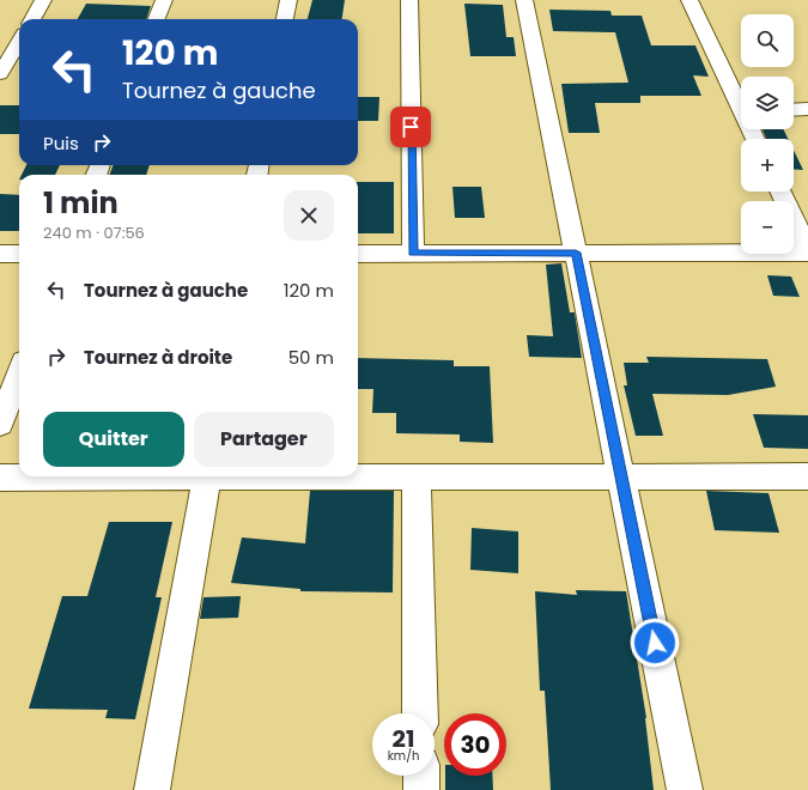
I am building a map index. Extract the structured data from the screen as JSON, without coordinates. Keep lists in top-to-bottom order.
{
  "page": {
    "map_buttons": ["+", "−"],
    "turn": ["120 m", "Tournez à gauche"],
    "then": "Puis",
    "heading": ["1 min", "240 m · 07:56"],
    "list": [
      {
        "name": "Tournez à gauche",
        "value": "120 m"
      },
      {
        "name": "Tournez à droite",
        "value": "50 m"
      }
    ],
    "buttons": ["Quitter", "Partager"],
    "speed": "21 km/h",
    "limit": "30"
  }
}
